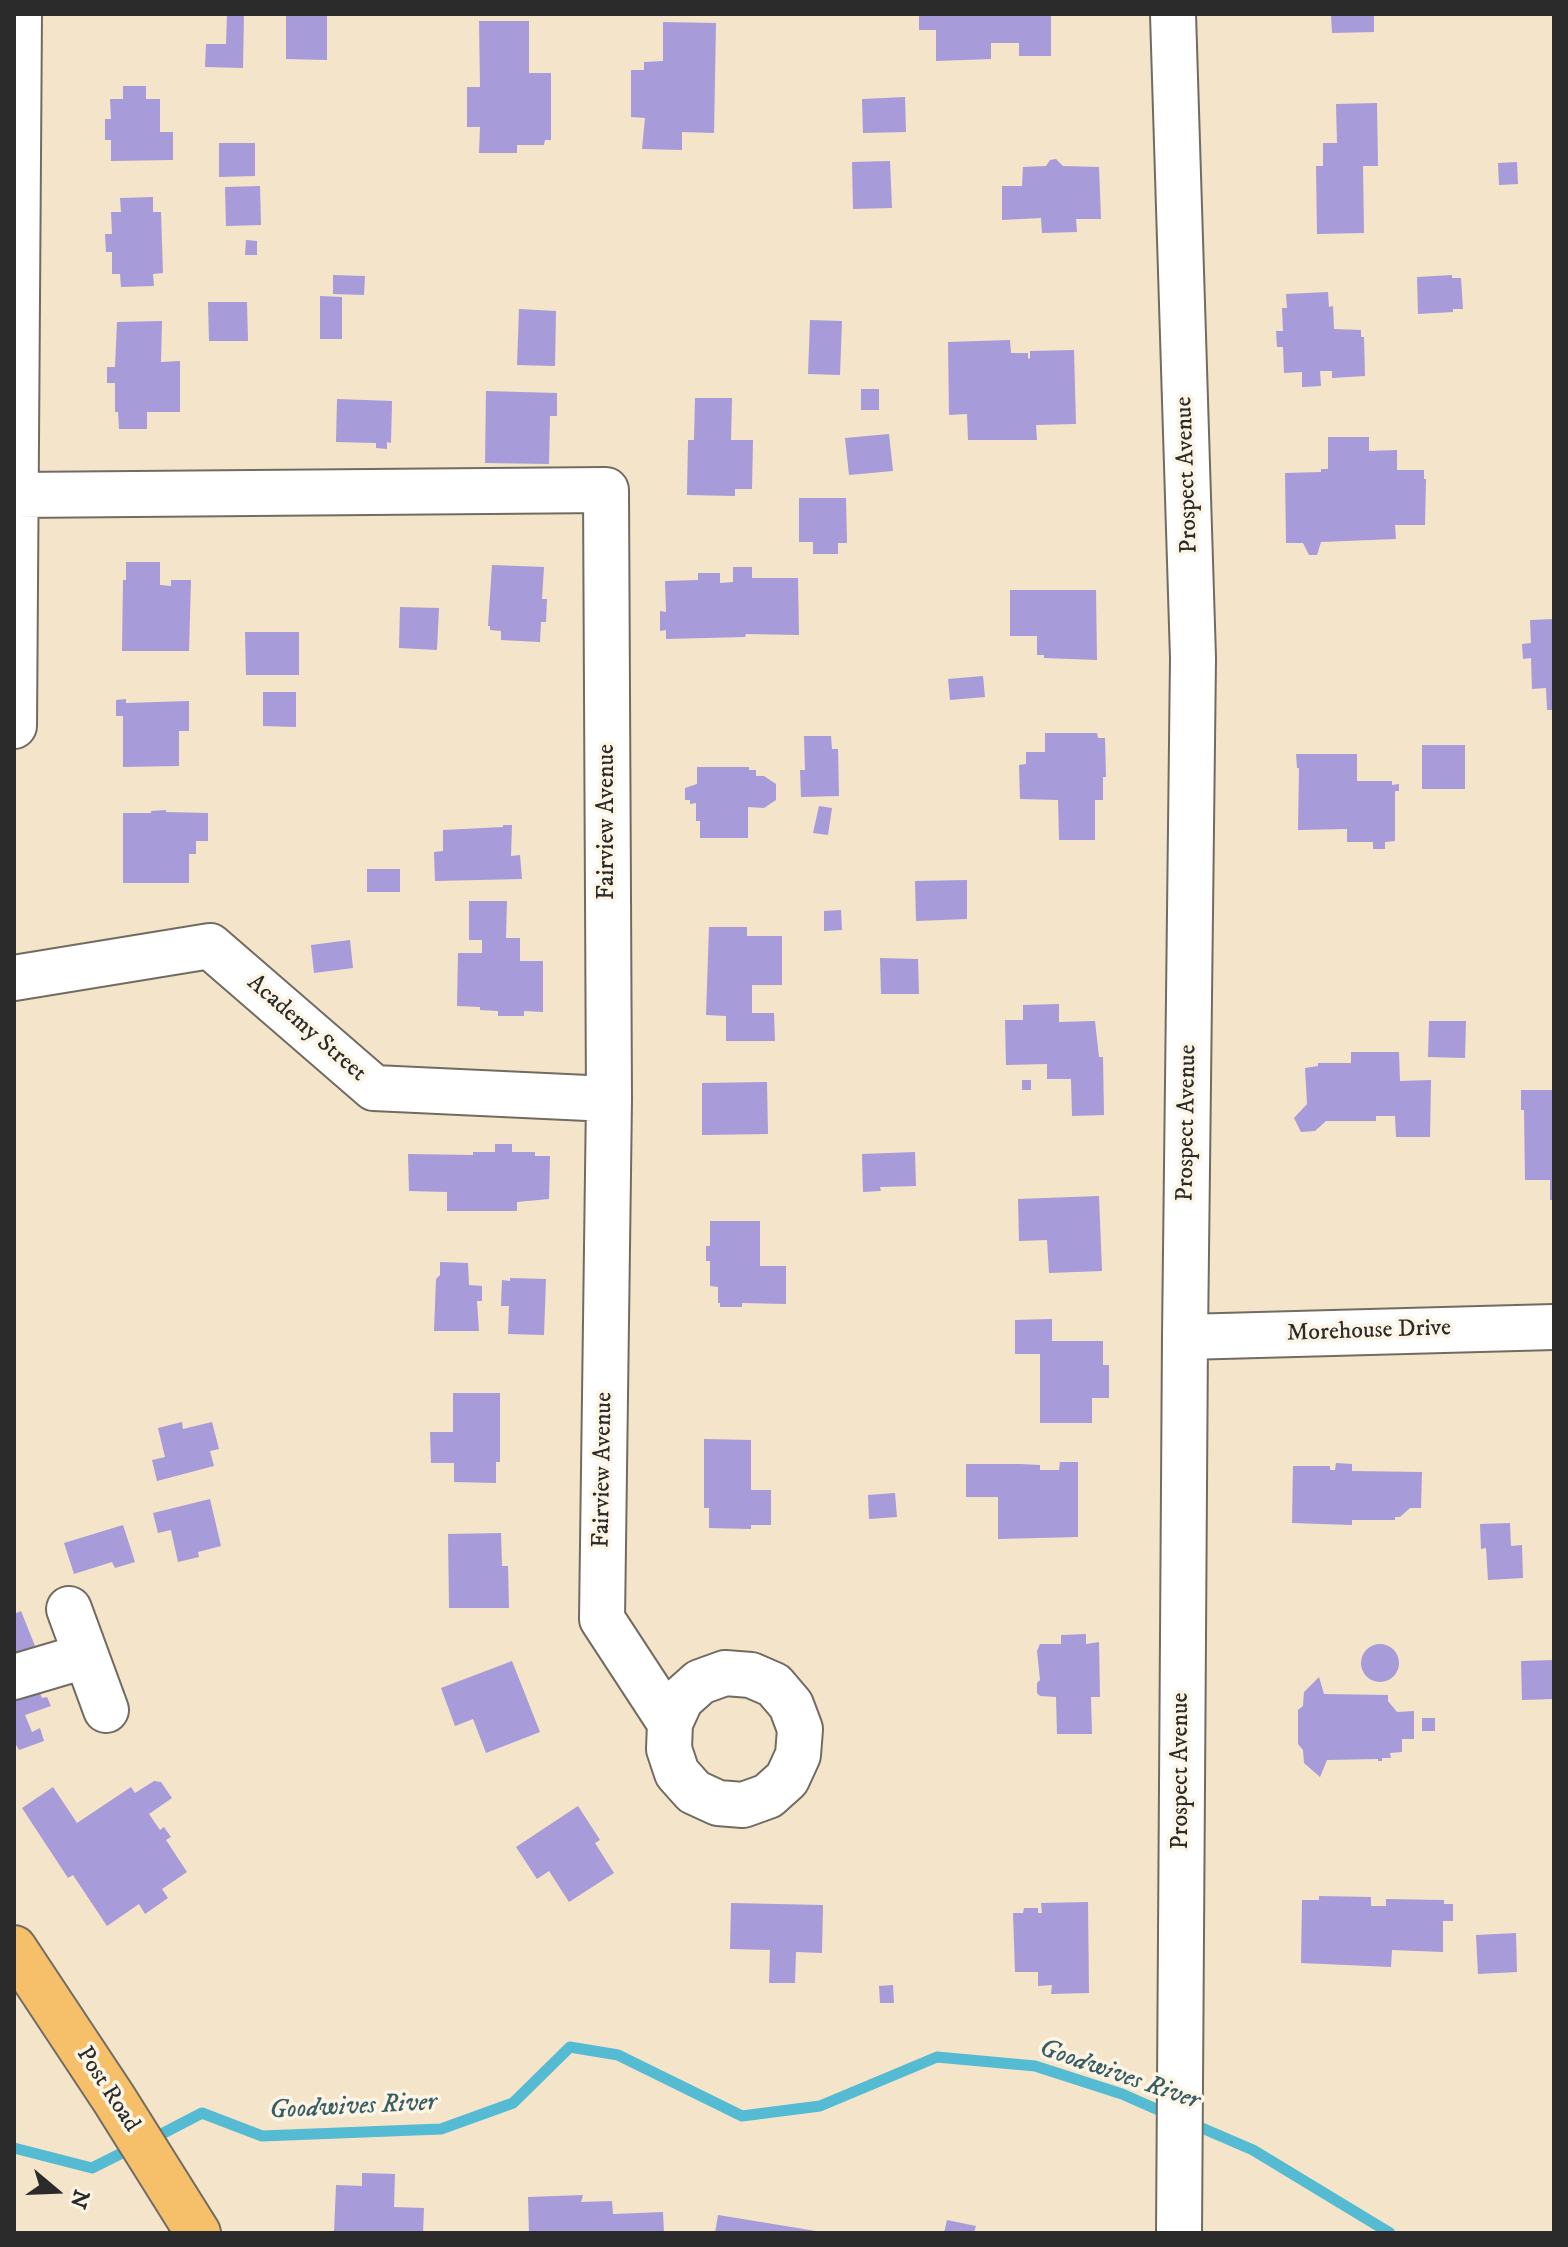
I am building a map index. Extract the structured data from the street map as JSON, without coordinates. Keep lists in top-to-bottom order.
{
  "streets": {
    "main road": ["Post Road"],
    "street": [
      "Prospect Avenue",
      "Fairview Avenue",
      "Academy Street",
      "Morehouse Drive"
    ]
  },
  "crossings": [
    ["Prospect Avenue", "Morehouse Drive"],
    ["Fairview Avenue", "Academy Street"]
  ],
  "water": ["Goodwives River"],
  "north": "right"
}
